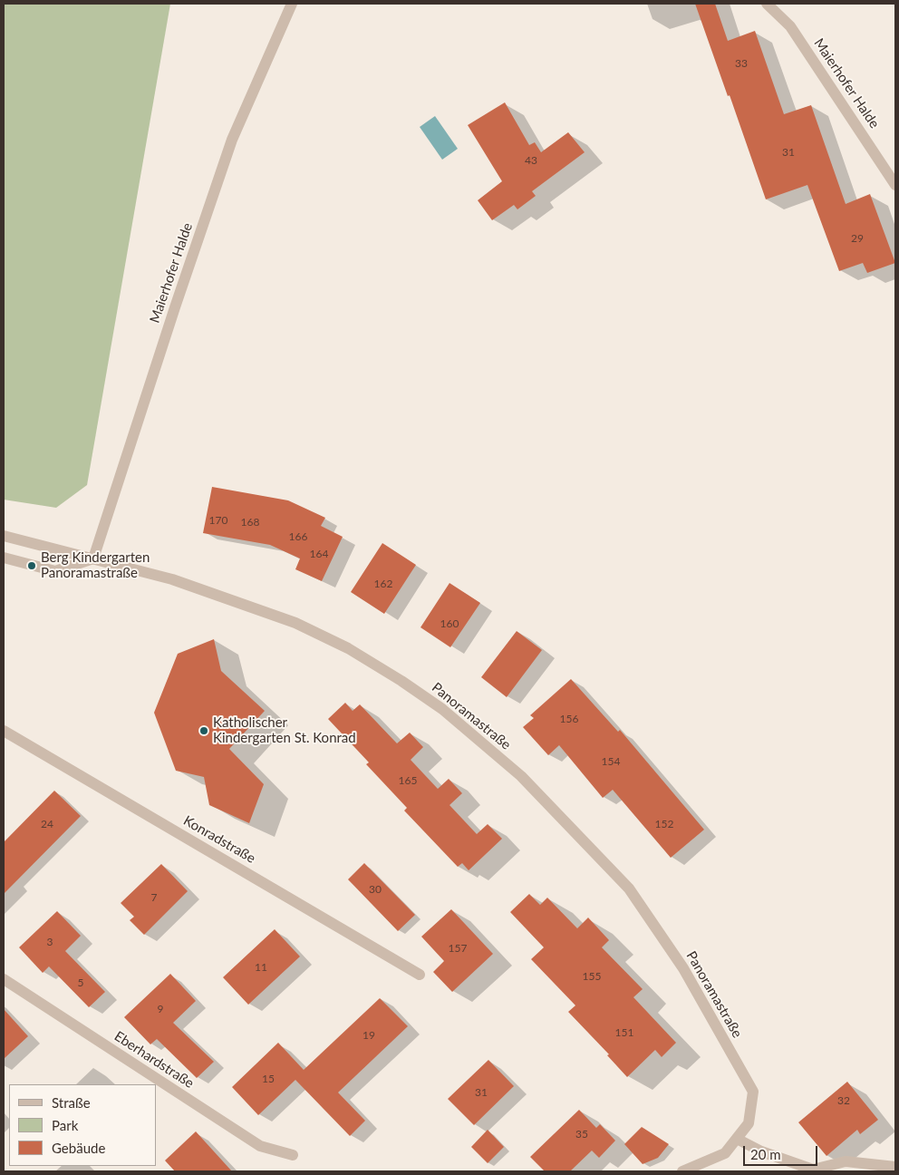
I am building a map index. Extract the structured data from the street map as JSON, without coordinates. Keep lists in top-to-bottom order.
{
  "streets": {
    "street": [
      "Maierhofer Halde",
      "Panoramastraße",
      "Konradstraße",
      "Eberhardstraße"
    ]
  },
  "crossings": [
    ["Maierhofer Halde", "Panoramastraße"]
  ],
  "places": ["Berg Kindergarten Panoramastraße", "Katholischer Kindergarten St. Konrad"],
  "house_numbers": [
    "33",
    "31",
    "43",
    "29",
    "170",
    "168",
    "166",
    "164",
    "162",
    "160",
    "156",
    "154",
    "165",
    "24",
    "152",
    "30",
    "7",
    "3",
    "157",
    "11",
    "155",
    "5",
    "9",
    "151",
    "19",
    "15",
    "31",
    "32",
    "35"
  ],
  "legend": ["Straße", "Park", "Gebäude"],
  "scale_bar": "20 m"
}
